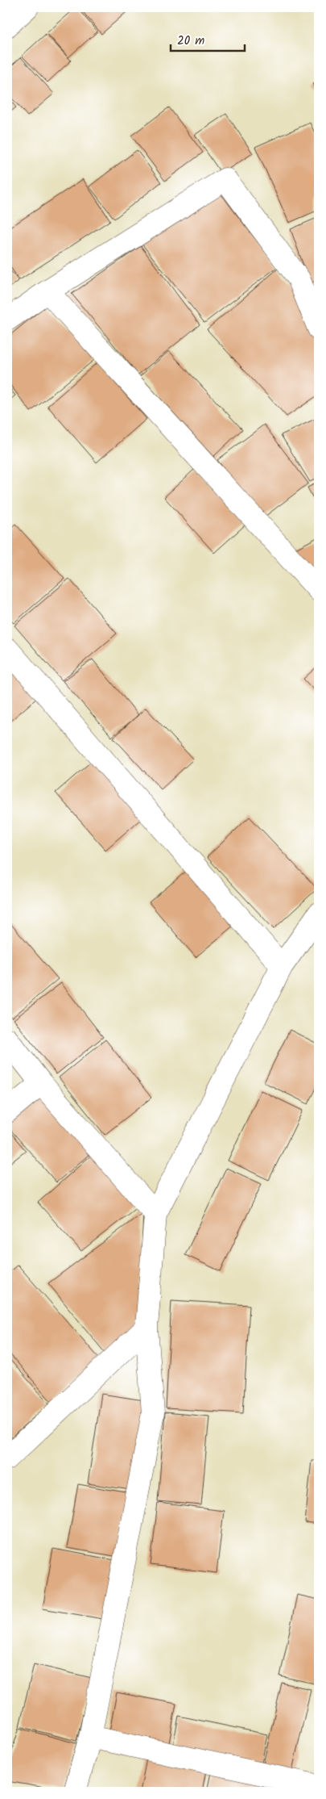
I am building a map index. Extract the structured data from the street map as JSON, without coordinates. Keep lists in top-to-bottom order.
{
  "scale_bar": "20 m"
}
